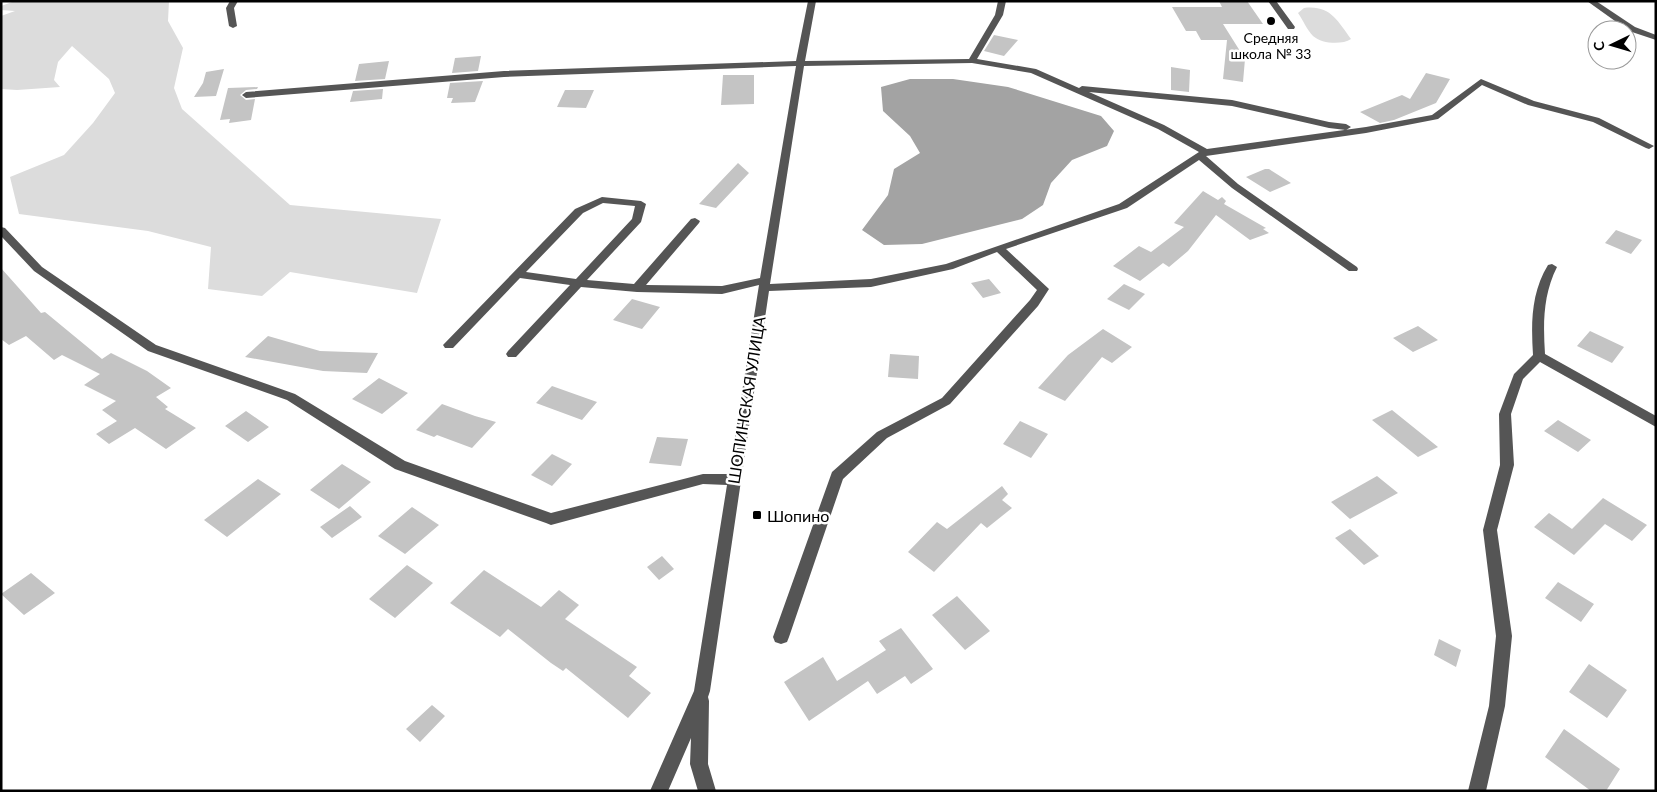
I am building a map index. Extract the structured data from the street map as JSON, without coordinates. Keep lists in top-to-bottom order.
{
  "streets": {
    "street": ["ШОПИНСКАЯ УЛИЦА"]
  },
  "places": {
    "other": ["Средняя школа № 33"],
    "transit": ["Шопино"]
  },
  "north": "left"
}
